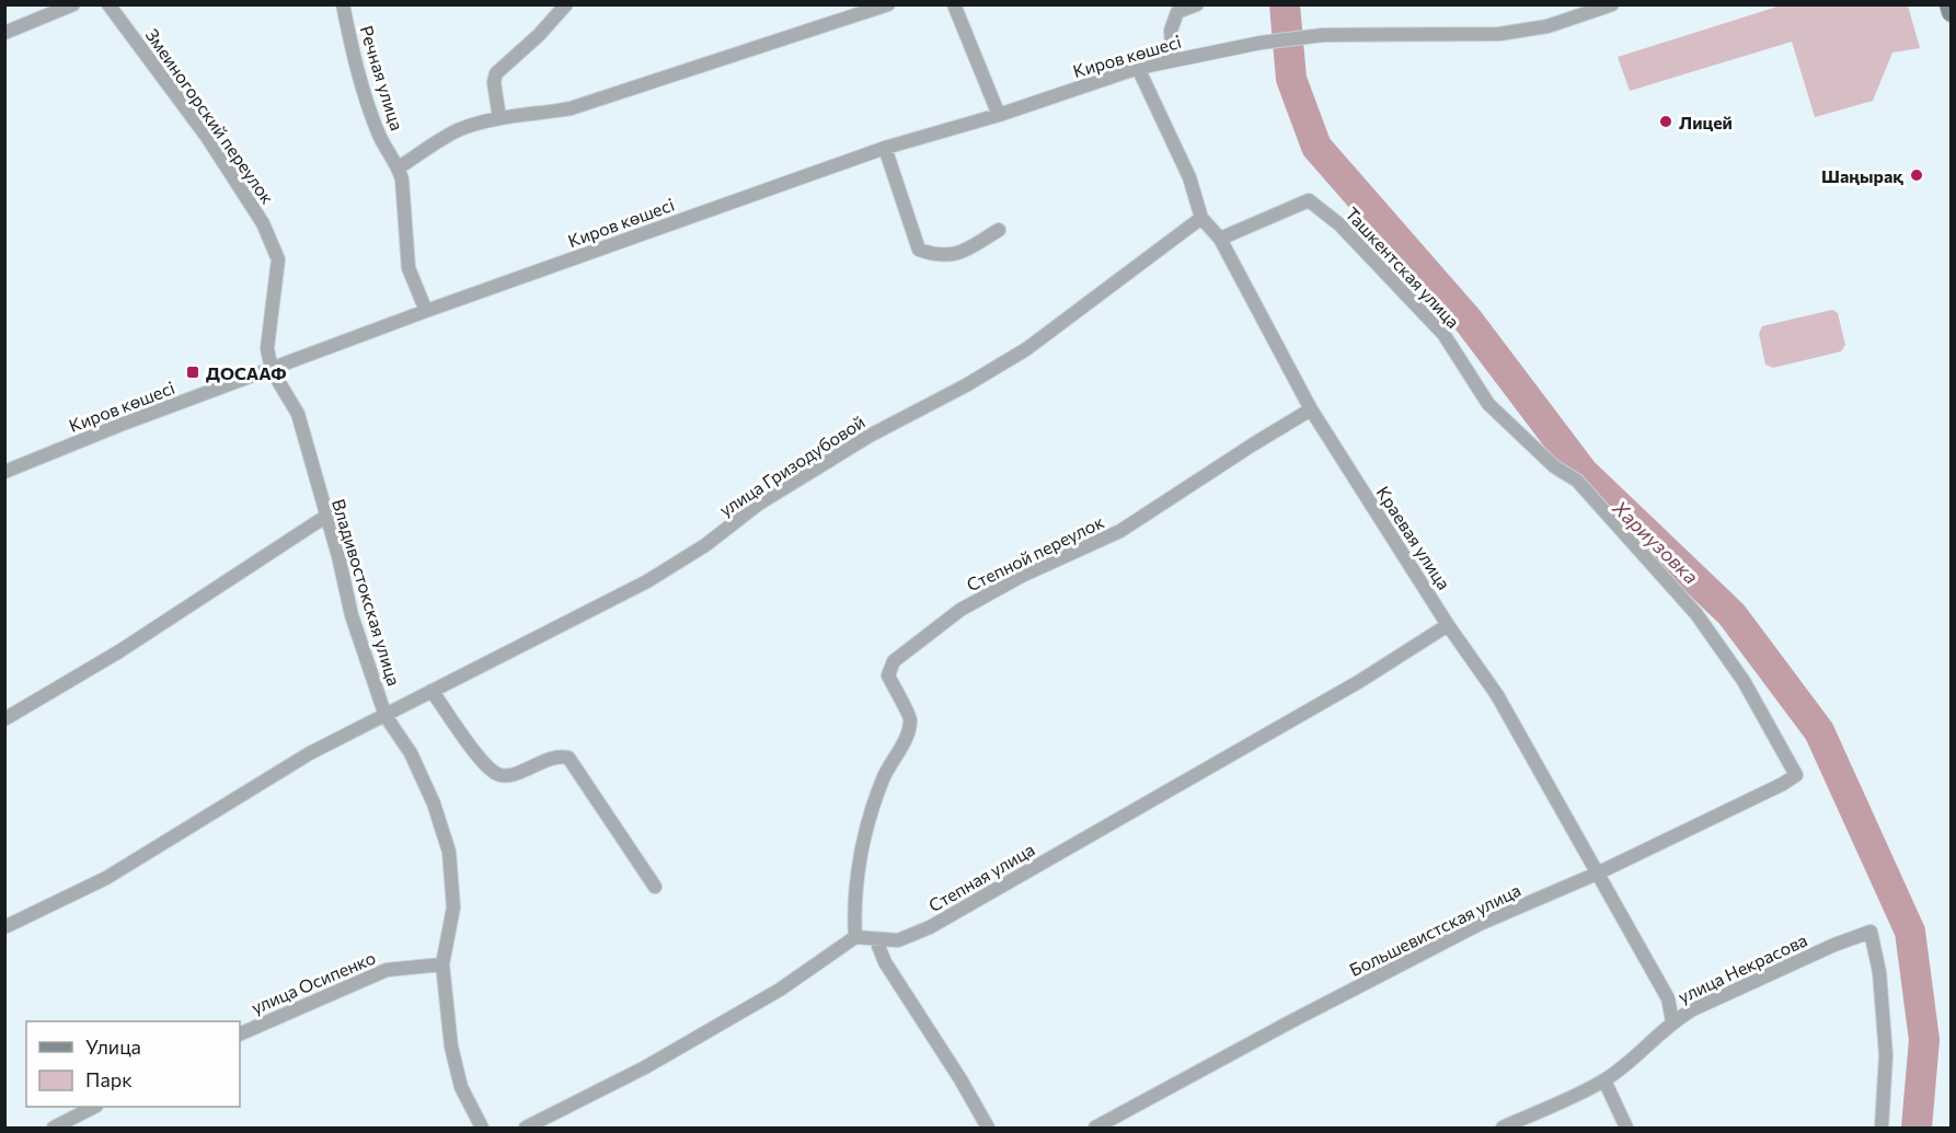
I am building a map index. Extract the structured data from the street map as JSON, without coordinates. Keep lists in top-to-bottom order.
{
  "streets": {
    "street": [
      "Киров көшесі",
      "Речная улица",
      "Змеиногорский переулок",
      "Ташкентская улица",
      "улица Гризодубовой",
      "Краевая улица",
      "Степной переулок",
      "Владивостокская улица",
      "Степная улица",
      "Большевистская улица",
      "улица Некрасова",
      "улица Осипенко"
    ]
  },
  "crossings": [
    ["Киров көшесі", "Речная улица"],
    ["Киров көшесі", "Змеиногорский переулок"],
    ["Киров көшесі", "Краевая улица"],
    ["Киров көшесі", "Владивостокская улица"],
    ["Змеиногорский переулок", "Владивостокская улица"],
    ["Ташкентская улица", "Краевая улица"],
    ["Ташкентская улица", "Большевистская улица"],
    ["улица Гризодубовой", "Краевая улица"],
    ["улица Гризодубовой", "Владивостокская улица"],
    ["Краевая улица", "Степной переулок"],
    ["Краевая улица", "Степная улица"],
    ["Краевая улица", "Большевистская улица"],
    ["Краевая улица", "улица Некрасова"],
    ["Степной переулок", "Степная улица"],
    ["Владивостокская улица", "улица Осипенко"]
  ],
  "water": ["Хариузовка"],
  "places": {
    "other": ["Лицей", "Шаңырақ"],
    "transit": ["ДОСААФ"]
  },
  "legend": ["Улица", "Парк"]
}
